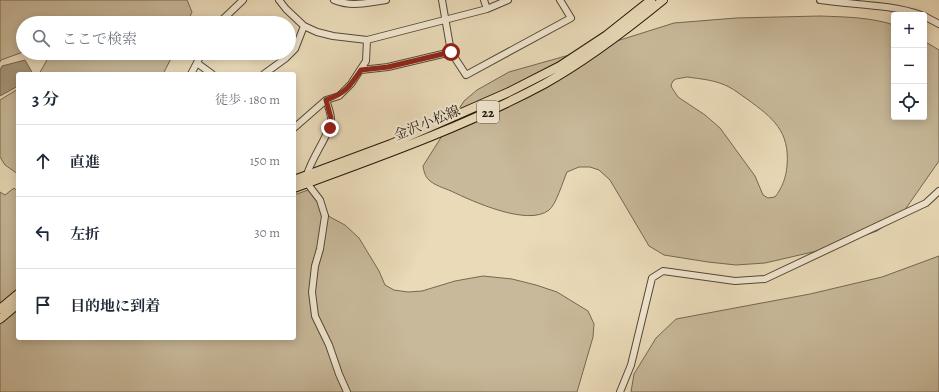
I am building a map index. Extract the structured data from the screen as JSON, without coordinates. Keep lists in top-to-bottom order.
{
  "streets": {
    "main road": ["22", "金沢小松線"]
  },
  "page": {
    "map_buttons": ["+", "−"],
    "search": "ここで検索",
    "heading": ["3 分", "徒歩 · 180 m"],
    "list": [
      ["直進", "150 m"],
      ["左折", "30 m"],
      "目的地に到着"
    ]
  }
}
